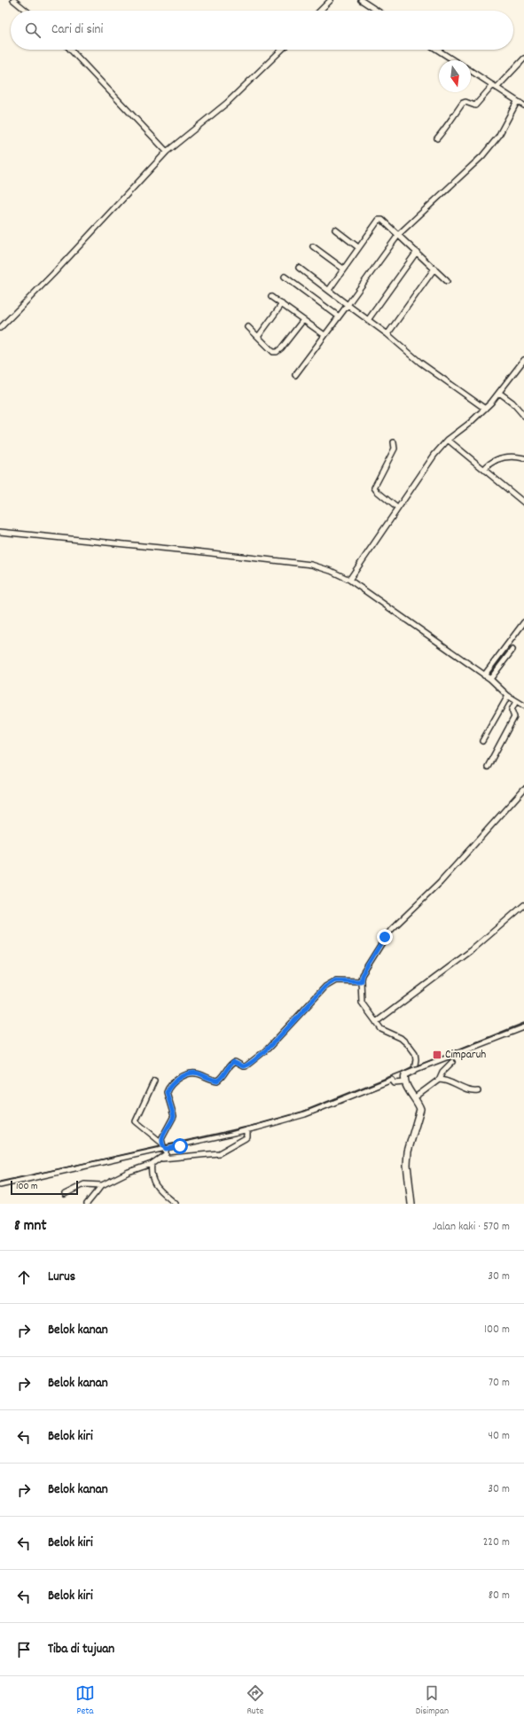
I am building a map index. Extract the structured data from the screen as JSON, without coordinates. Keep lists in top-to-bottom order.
{
  "places": {
    "transit": ["Cimparuh"]
  },
  "scale_bar": "100 m",
  "north": "bottom",
  "page": {
    "search": "Cari di sini",
    "scale": "100 m",
    "heading": ["8 mnt", "Jalan kaki · 570 m"],
    "list": [
      ["Lurus", "30 m"],
      ["Belok kanan", "100 m"],
      ["Belok kanan", "70 m"],
      ["Belok kiri", "40 m"],
      ["Belok kanan", "30 m"],
      ["Belok kiri", "220 m"],
      ["Belok kiri", "80 m"],
      "Tiba di tujuan"
    ],
    "nav": ["Peta", "Rute", "Disimpan"]
  }
}
